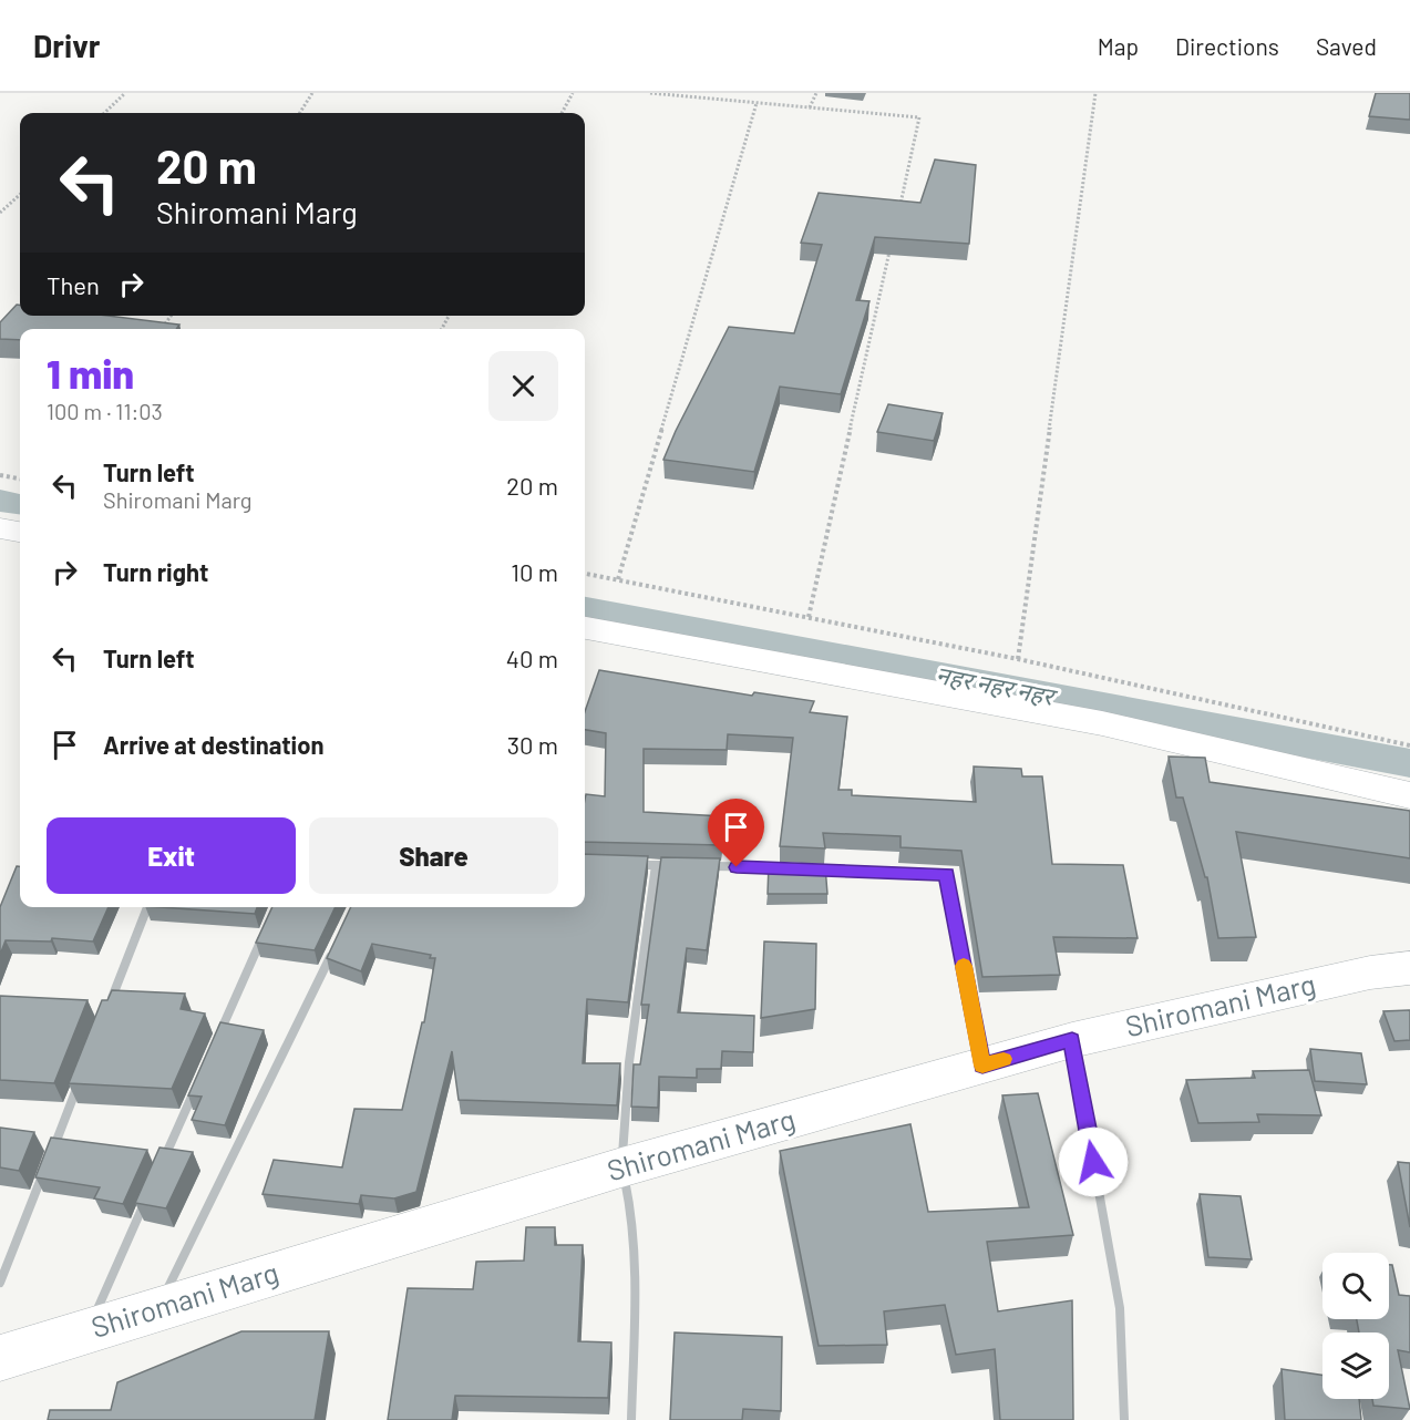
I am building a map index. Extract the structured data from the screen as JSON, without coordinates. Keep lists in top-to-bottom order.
{
  "streets": {
    "street": ["Shiromani Marg"]
  },
  "water": ["नहर नहर नहर"],
  "page": {
    "header": "Drivr",
    "nav": ["Map", "Directions", "Saved"],
    "turn": ["20 m", "Shiromani Marg"],
    "then": "Then",
    "heading": ["1 min", "100 m · 11:03"],
    "list": [
      {
        "name": "Turn left",
        "note": "Shiromani Marg",
        "value": "20 m"
      },
      {
        "name": "Turn right",
        "value": "10 m"
      },
      {
        "name": "Turn left",
        "value": "40 m"
      },
      {
        "name": "Arrive at destination",
        "value": "30 m"
      }
    ],
    "buttons": ["Exit", "Share"]
  }
}
